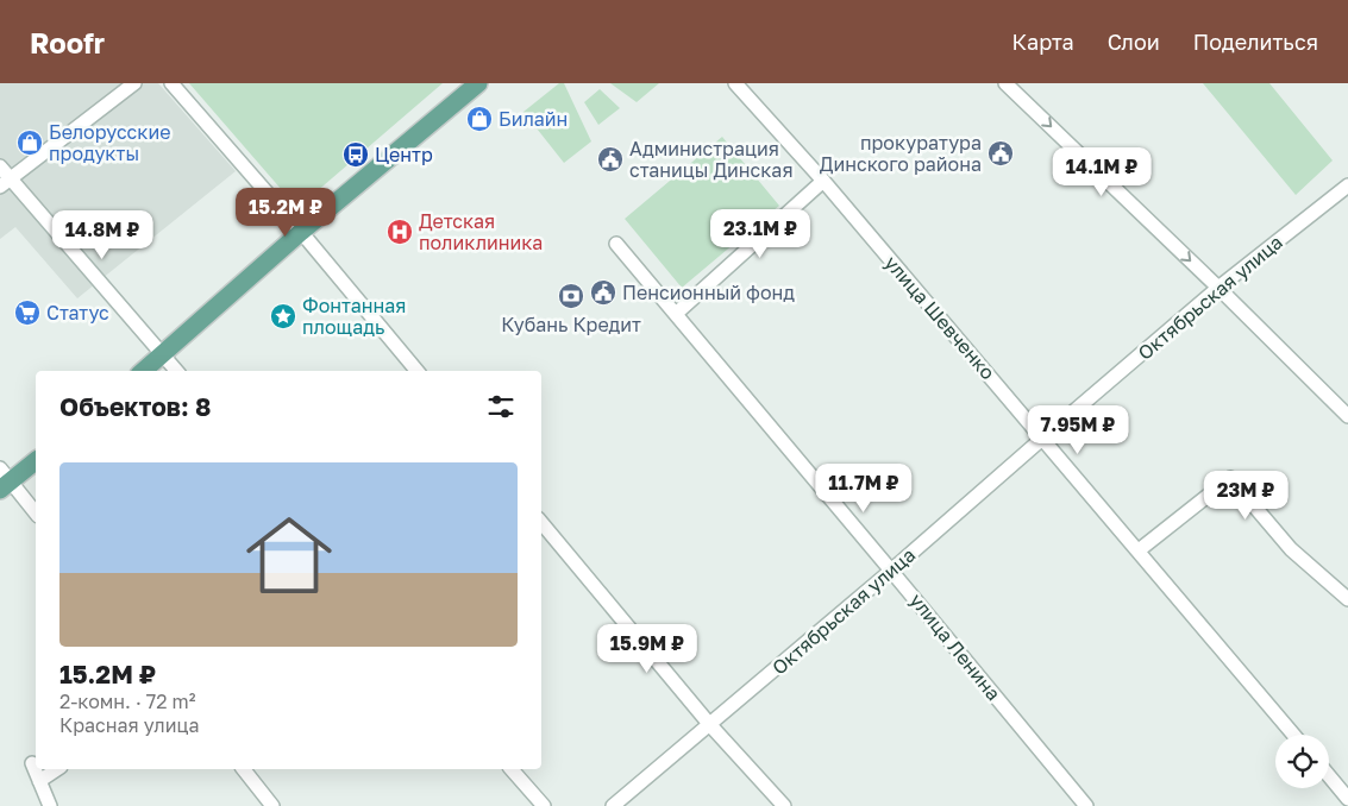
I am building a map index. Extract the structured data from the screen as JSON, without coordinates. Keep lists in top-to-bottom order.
{
  "streets": {
    "street": ["Октябрьская улица", "улица Шевченко", "улица Ленина"]
  },
  "crossings": [
    ["Октябрьская улица", "улица Шевченко"],
    ["Октябрьская улица", "улица Ленина"]
  ],
  "places": {
    "shop": ["Билайн", "Белорусские продукты"],
    "public building": ["прокуратура Динского района", "Администрация станицы Динская", "Пенсионный фонд"],
    "bus stop": ["Центр"],
    "hospital": ["Детская поликлиника"],
    "bank": ["Кубань Кредит"],
    "supermarket": ["Статус"],
    "place": ["Фонтанная площадь"]
  },
  "page": {
    "header": "Roofr",
    "nav": ["Карта", "Слои", "Поделиться"],
    "price": [
      "14.1M ₽",
      "15.2M ₽",
      "23.1M ₽",
      "14.8M ₽",
      "7.95M ₽",
      "11.7M ₽",
      "23M ₽",
      "15.9M ₽"
    ],
    "heading": "Объектов: 8",
    "list": [
      {
        "name": "15.2M ₽",
        "note": "2-комн. · 72 m² · Красная улица"
      }
    ]
  }
}
